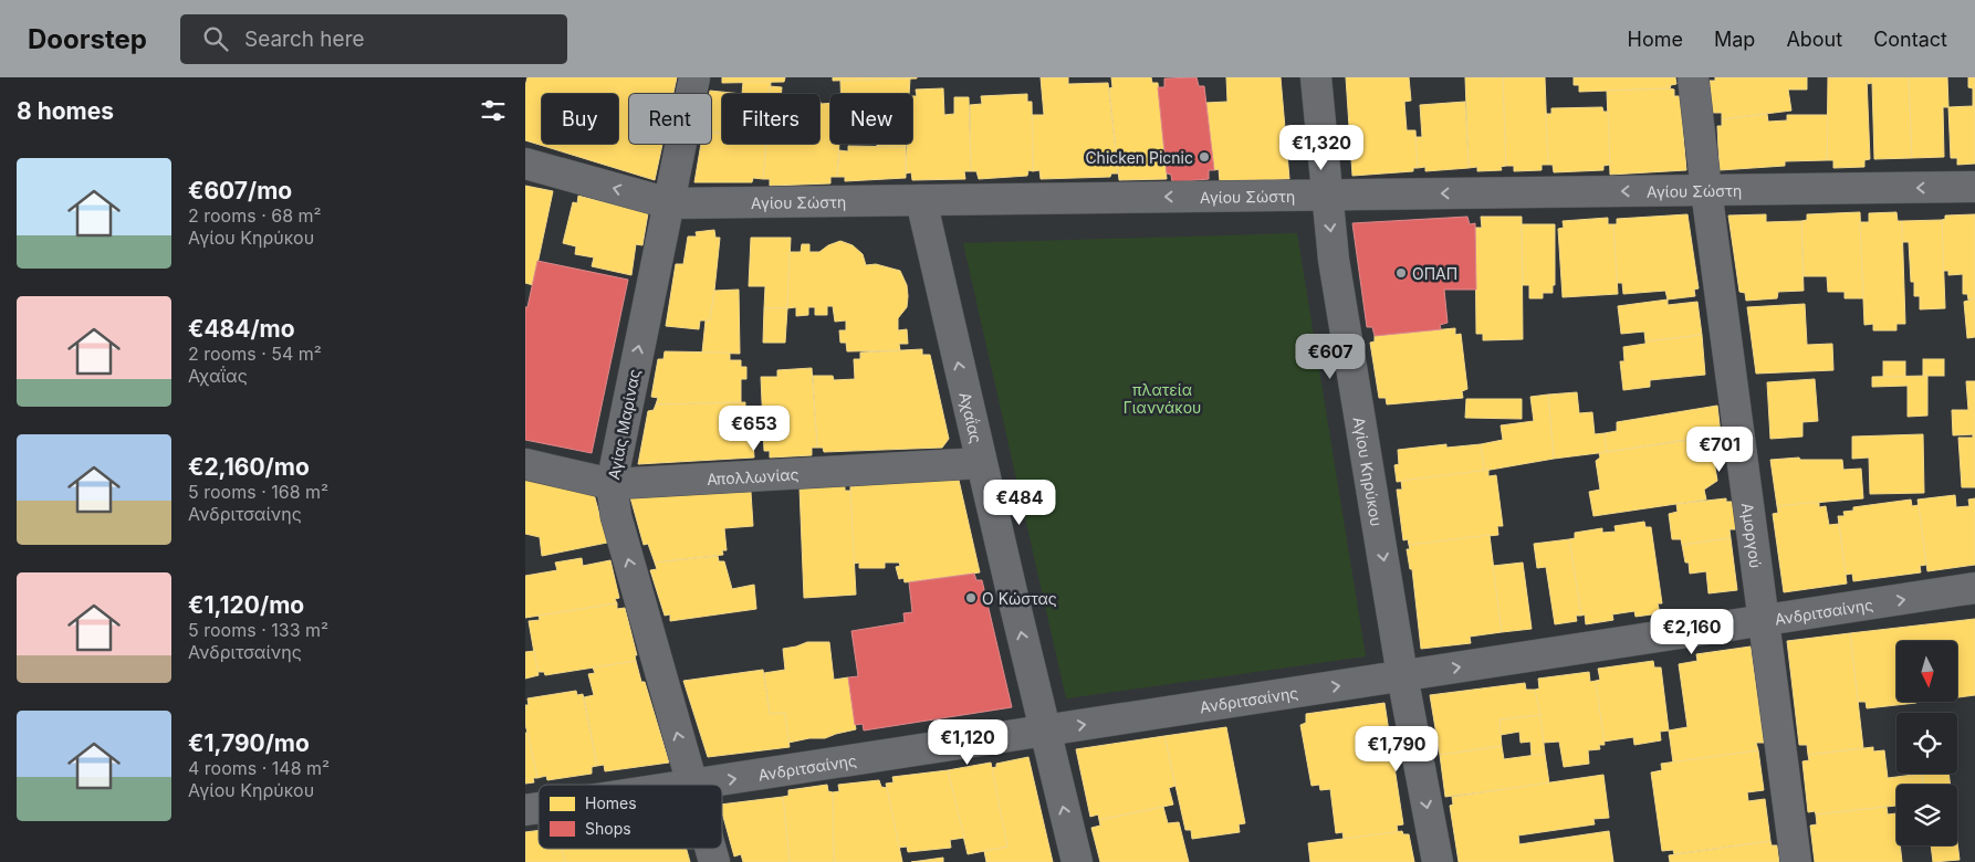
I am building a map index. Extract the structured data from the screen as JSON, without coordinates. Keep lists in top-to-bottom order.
{
  "streets": {
    "street": [
      "Αγίου Σώστη",
      "Αχαΐας",
      "Αγίας Μαρίνας",
      "Αγίου Κηρύκου",
      "Απολλωνίας",
      "Αμοργού",
      "Ανδριτσαίνης"
    ]
  },
  "crossings": [
    ["Αγίου Σώστη", "Αχαΐας"],
    ["Αγίου Σώστη", "Αγίας Μαρίνας"],
    ["Αγίου Σώστη", "Αγίου Κηρύκου"],
    ["Αγίου Σώστη", "Αμοργού"],
    ["Αχαΐας", "Απολλωνίας"],
    ["Αχαΐας", "Ανδριτσαίνης"],
    ["Αγίας Μαρίνας", "Απολλωνίας"],
    ["Αγίας Μαρίνας", "Ανδριτσαίνης"],
    ["Αγίου Κηρύκου", "Ανδριτσαίνης"],
    ["Αμοργού", "Ανδριτσαίνης"]
  ],
  "one_way": [
    "Αγίου Σώστη",
    "Αχαΐας",
    "Αγίας Μαρίνας",
    "Αγίου Κηρύκου",
    "Ανδριτσαίνης"
  ],
  "parks": ["πλατεία Γιαννάκου"],
  "places": ["Chicken Picnic", "ΟΠΑΠ", "Ο Κώστας"],
  "legend": ["Homes", "Shops"],
  "north": "bottom",
  "page": {
    "header": "Doorstep",
    "search": "Search here",
    "nav": [
      "Home",
      "Map",
      "About",
      "Contact"
    ],
    "heading": "8 homes",
    "chip": [
      "Buy",
      "Rent",
      "Filters",
      "New"
    ],
    "price": [
      "€1,320",
      "€607",
      "€653",
      "€701",
      "€484",
      "€2,160",
      "€1,120",
      "€1,790"
    ],
    "list": [
      {
        "name": "€607/mo",
        "note": "2 rooms · 68 m² · Αγίου Κηρύκου"
      },
      {
        "name": "€484/mo",
        "note": "2 rooms · 54 m² · Αχαΐας"
      },
      {
        "name": "€2,160/mo",
        "note": "5 rooms · 168 m² · Ανδριτσαίνης"
      },
      {
        "name": "€1,120/mo",
        "note": "5 rooms · 133 m² · Ανδριτσαίνης"
      },
      {
        "name": "€1,790/mo",
        "note": "4 rooms · 148 m² · Αγίου Κηρύκου"
      }
    ]
  }
}
